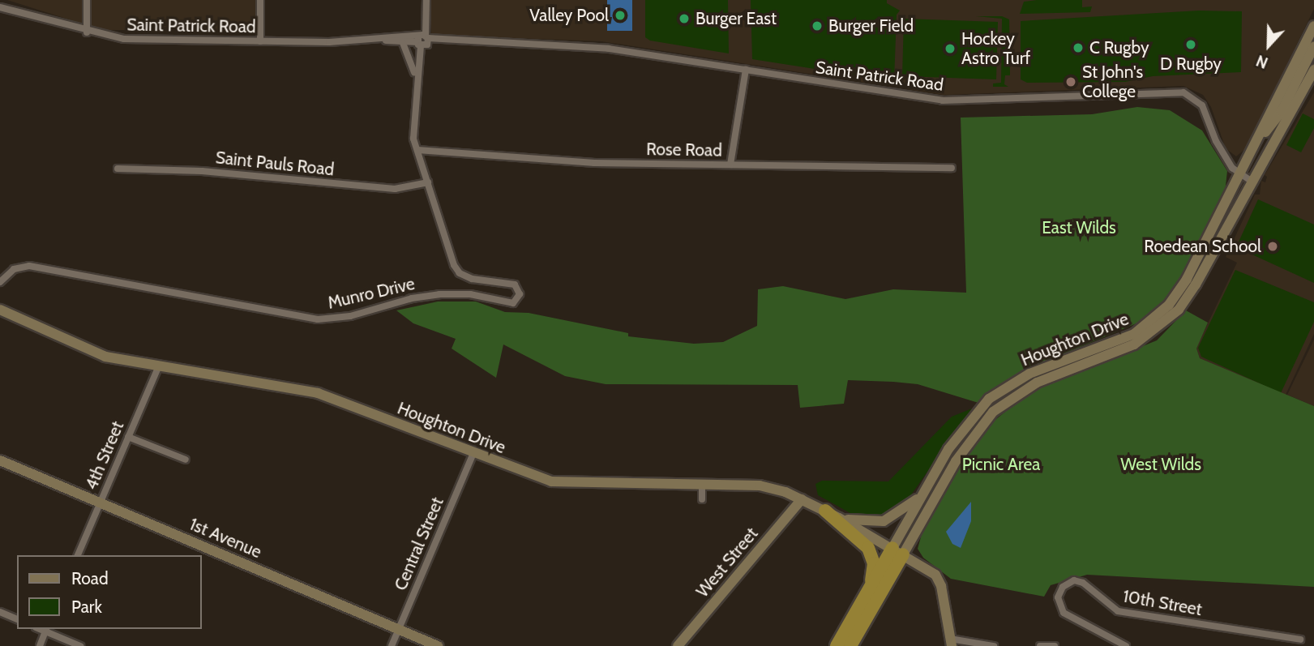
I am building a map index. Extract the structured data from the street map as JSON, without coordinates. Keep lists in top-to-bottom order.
{
  "streets": {
    "main road": ["Houghton Drive", "1st Avenue", "West Street"],
    "street": [
      "Saint Patrick Road",
      "Rose Road",
      "Saint Pauls Road",
      "Munro Drive",
      "4th Street",
      "Central Street",
      "10th Street"
    ]
  },
  "crossings": [
    ["Saint Patrick Road", "Houghton Drive"],
    ["Rose Road", "Munro Drive"],
    ["Saint Pauls Road", "Munro Drive"],
    ["Houghton Drive", "4th Street"],
    ["Houghton Drive", "Central Street"],
    ["Houghton Drive", "West Street"],
    ["4th Street", "1st Avenue"],
    ["1st Avenue", "Central Street"]
  ],
  "parks": ["East Wilds", "Picnic Area", "West Wilds"],
  "places": [
    "Valley Pool",
    "Burger East",
    "Burger Field",
    "D Rugby",
    "C Rugby",
    "Hockey Astro Turf",
    "St John's College",
    "Roedean School"
  ],
  "legend": ["Road", "Park"],
  "north": "bottom"
}
